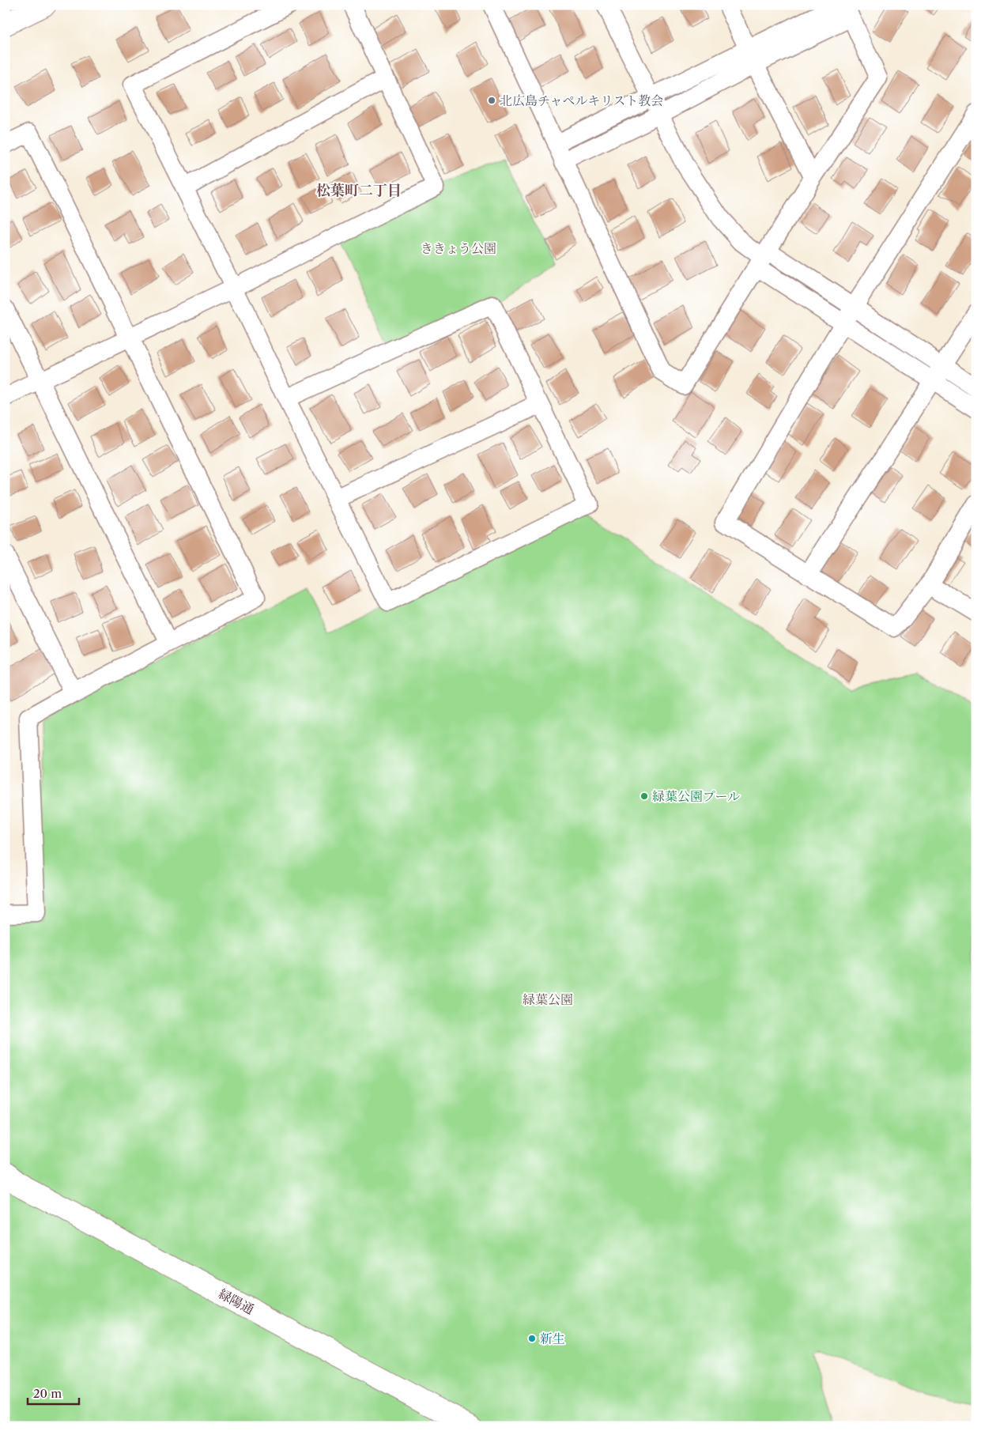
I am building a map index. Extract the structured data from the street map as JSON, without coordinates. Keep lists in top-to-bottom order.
{
  "streets": {
    "street": ["緑陽通"]
  },
  "districts": ["松葉町二丁目"],
  "parks": ["ききょう公園", "緑葉公園"],
  "places": ["北広島チャペルキリスト教会", "緑葉公園プール", "新生"],
  "scale_bar": "20 m"
}
